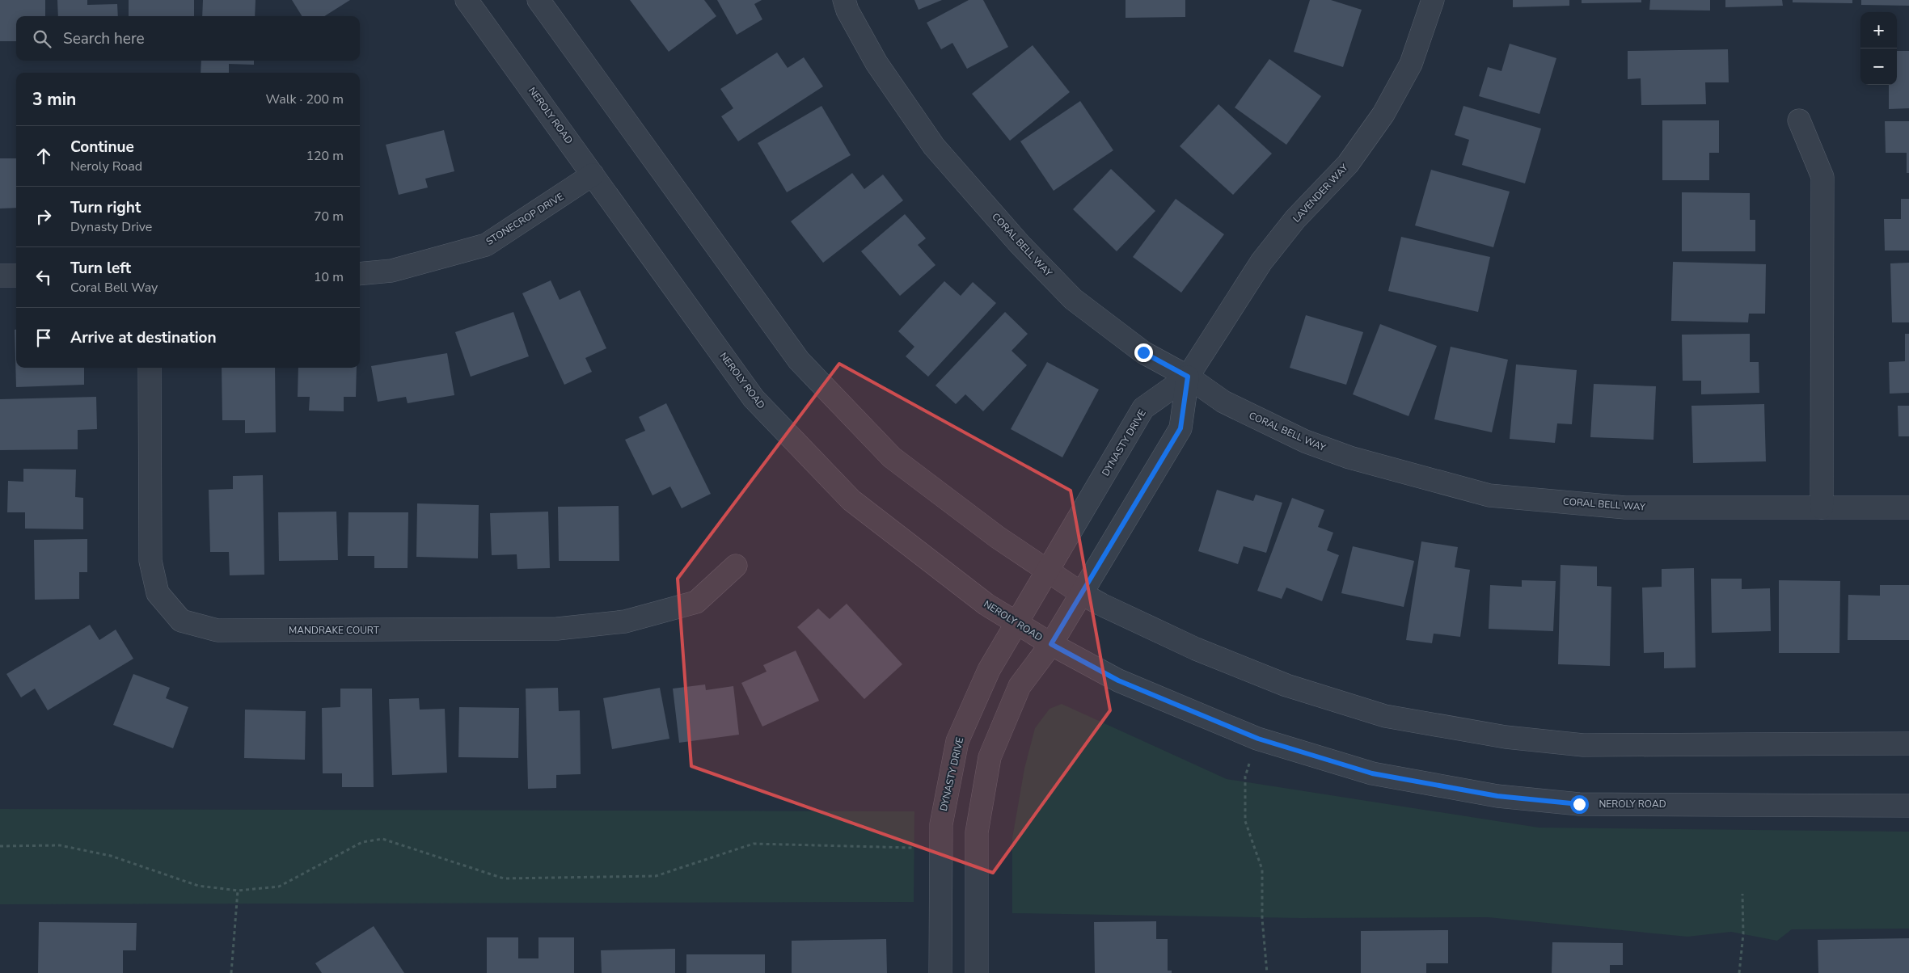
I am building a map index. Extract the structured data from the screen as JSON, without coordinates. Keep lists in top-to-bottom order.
{
  "streets": {
    "street": [
      "NEROLY ROAD",
      "LAVENDER WAY",
      "STONECROP DRIVE",
      "CORAL BELL WAY",
      "DYNASTY DRIVE",
      "MANDRAKE COURT"
    ]
  },
  "crossings": [
    ["NEROLY ROAD", "STONECROP DRIVE"],
    ["NEROLY ROAD", "DYNASTY DRIVE"],
    ["LAVENDER WAY", "CORAL BELL WAY"],
    ["LAVENDER WAY", "DYNASTY DRIVE"],
    ["CORAL BELL WAY", "DYNASTY DRIVE"]
  ],
  "page": {
    "map_buttons": ["+", "−"],
    "search": "Search here",
    "heading": ["3 min", "Walk · 200 m"],
    "list": [
      ["Continue", "Neroly Road", "120 m"],
      ["Turn right", "Dynasty Drive", "70 m"],
      ["Turn left", "Coral Bell Way", "10 m"],
      "Arrive at destination"
    ]
  }
}
